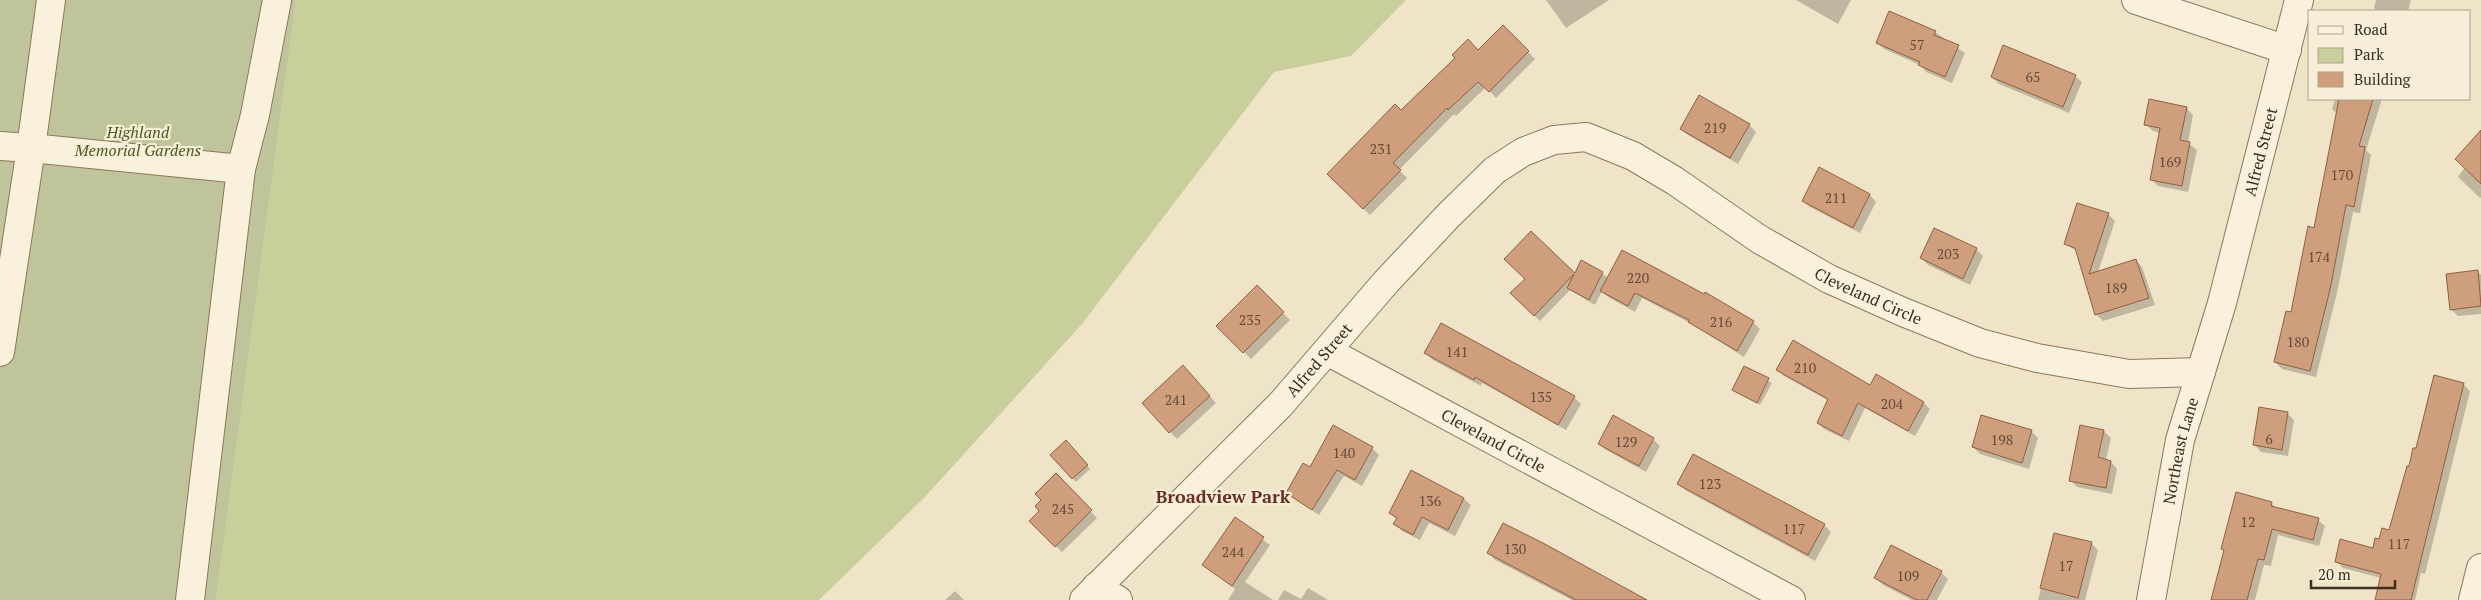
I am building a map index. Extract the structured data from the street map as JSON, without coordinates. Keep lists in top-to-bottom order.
{
  "streets": {
    "street": ["Alfred Street", "Cleveland Circle", "Northeast Lane"]
  },
  "crossings": [
    ["Alfred Street", "Cleveland Circle"],
    ["Alfred Street", "Northeast Lane"],
    ["Cleveland Circle", "Northeast Lane"]
  ],
  "districts": ["Broadview Park"],
  "parks": ["Highland Memorial Gardens"],
  "house_numbers": [
    "57",
    "65",
    "219",
    "231",
    "169",
    "170",
    "211",
    "203",
    "174",
    "220",
    "189",
    "235",
    "216",
    "180",
    "141",
    "210",
    "135",
    "241",
    "204",
    "6",
    "198",
    "129",
    "140",
    "123",
    "136",
    "245",
    "12",
    "117",
    "117",
    "130",
    "244",
    "17",
    "109"
  ],
  "legend": ["Road", "Park", "Building"],
  "scale_bar": "20 m"
}
